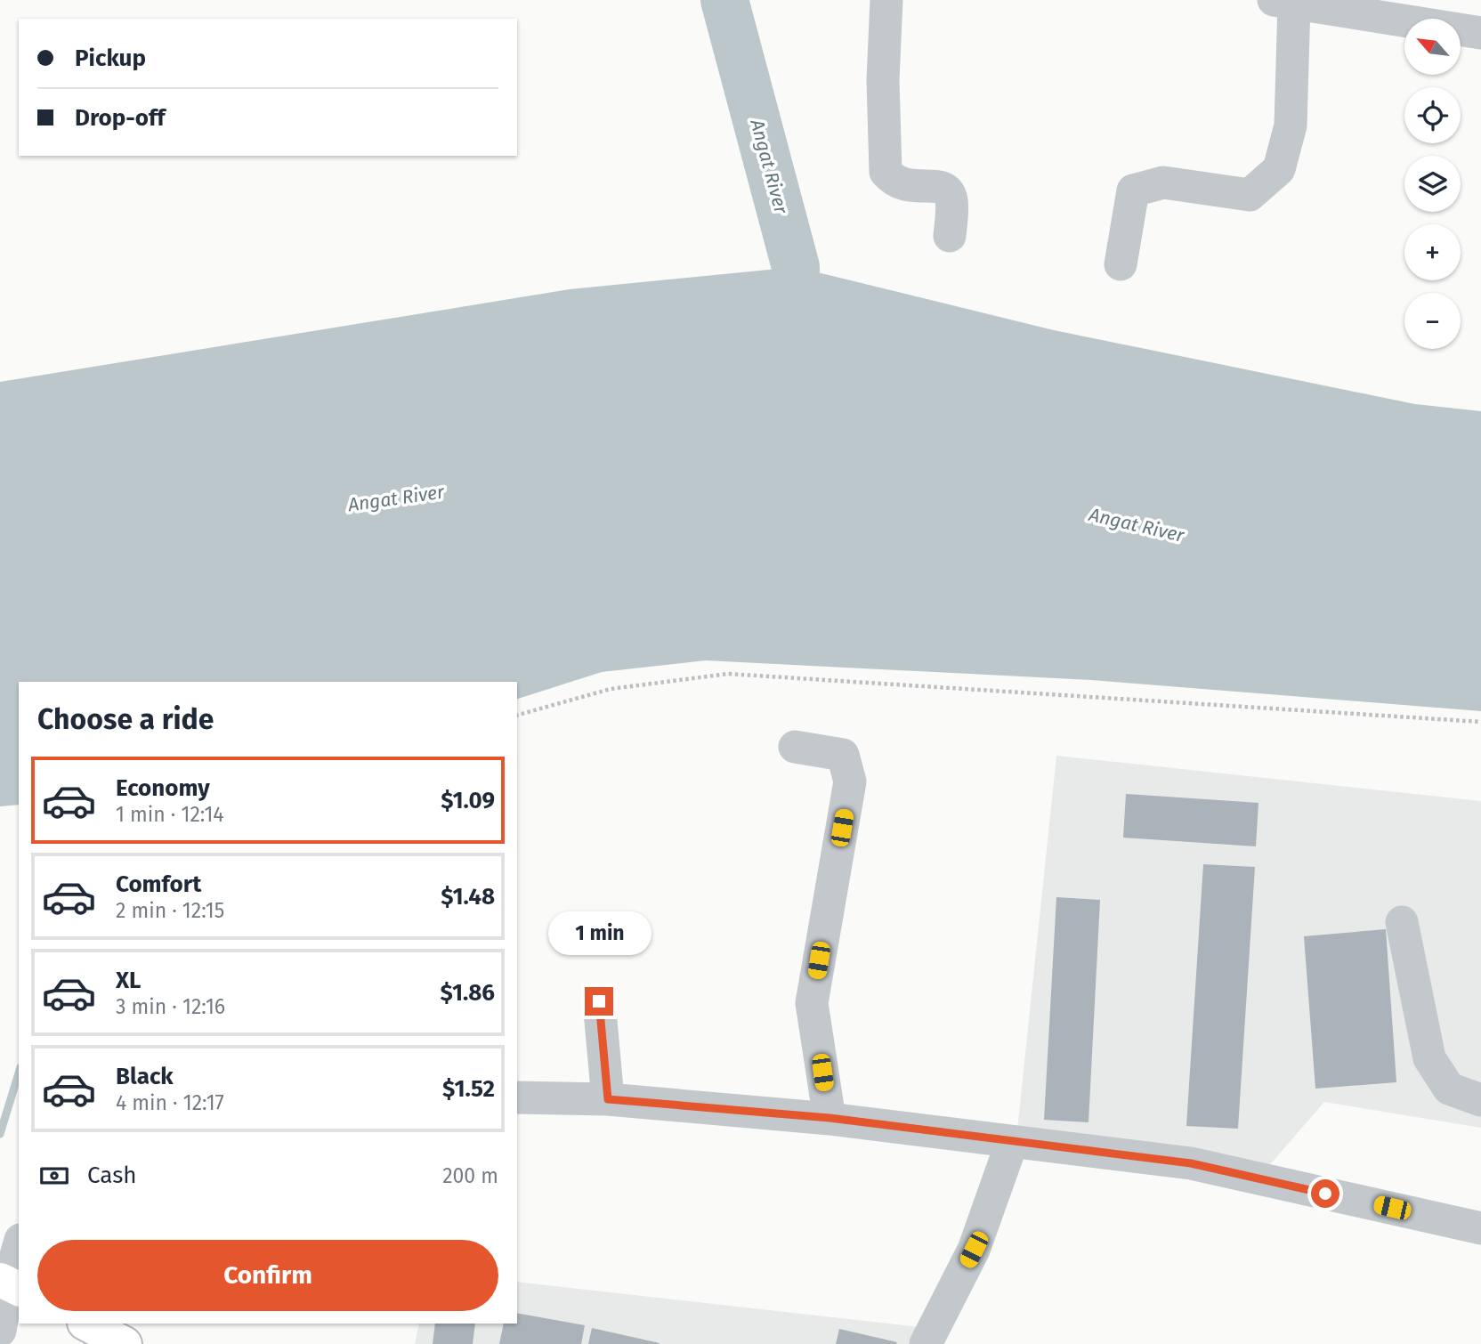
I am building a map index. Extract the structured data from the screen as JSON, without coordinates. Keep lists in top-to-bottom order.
{
  "water": ["Angat River"],
  "north": "top left",
  "page": {
    "map_buttons": ["+", "−"],
    "banner": ["Pickup", "Drop-off"],
    "heading": "Choose a ride",
    "list": [
      {
        "name": "Economy",
        "note": "1 min · 12:14",
        "value": "$1.09"
      },
      {
        "name": "Comfort",
        "note": "2 min · 12:15",
        "value": "$1.48"
      },
      {
        "name": "XL",
        "note": "3 min · 12:16",
        "value": "$1.86"
      },
      {
        "name": "Black",
        "note": "4 min · 12:17",
        "value": "$1.52"
      }
    ],
    "bubble": "1 min",
    "pay": ["Cash", "200 m"],
    "buttons": "Confirm"
  }
}
